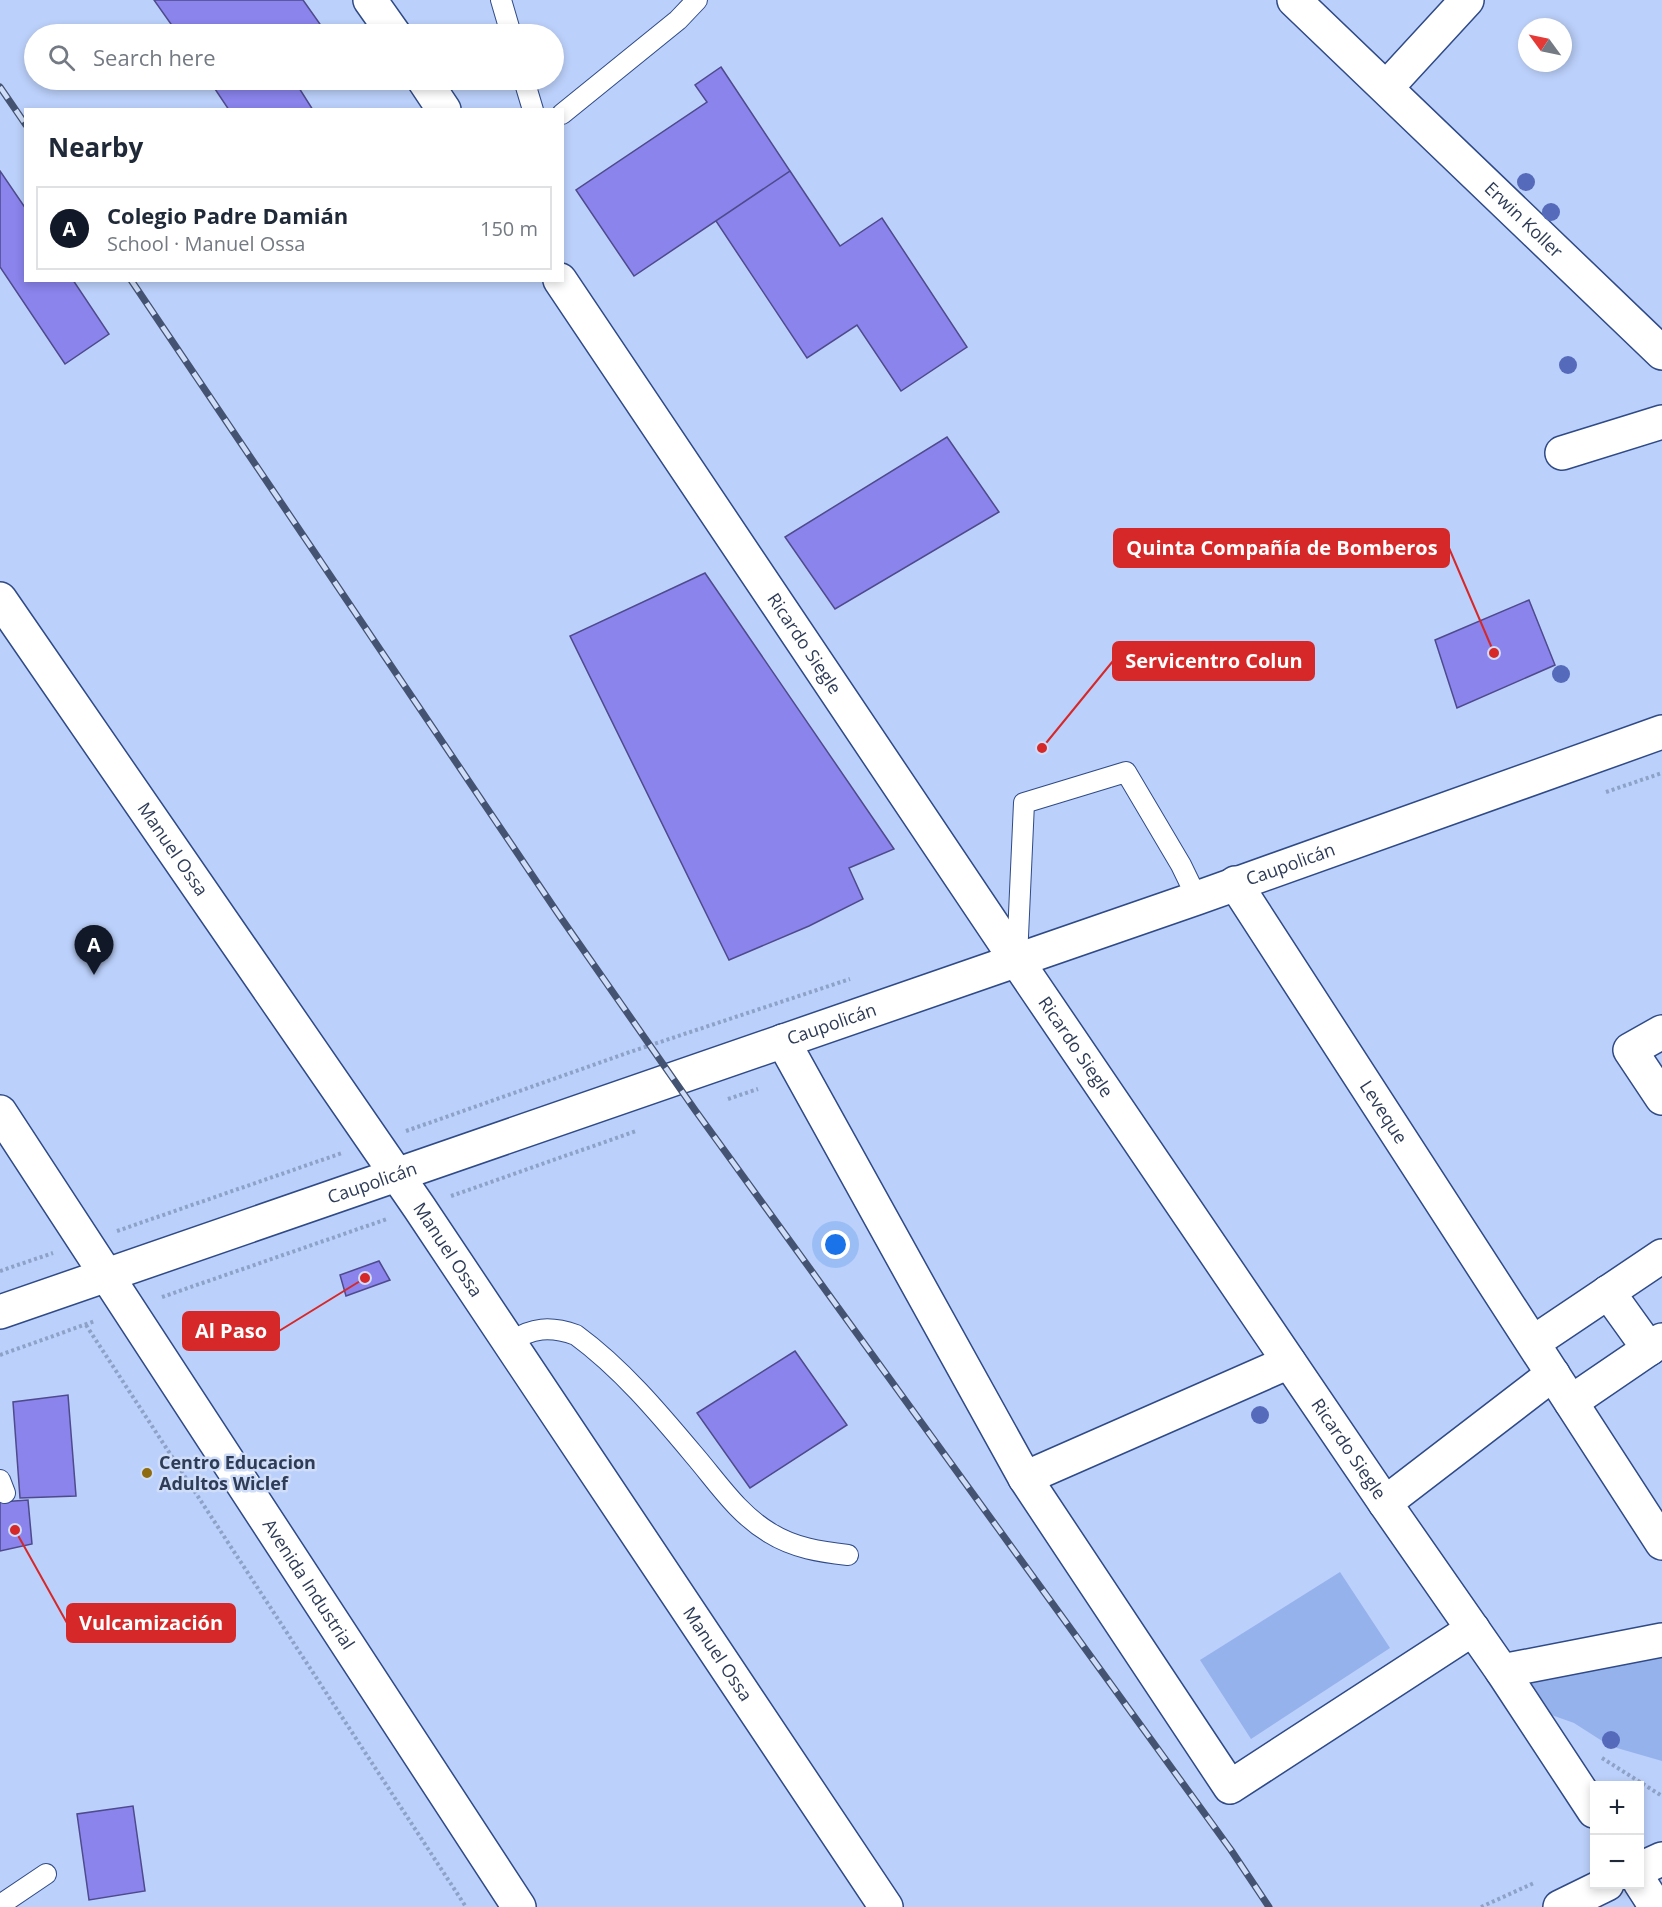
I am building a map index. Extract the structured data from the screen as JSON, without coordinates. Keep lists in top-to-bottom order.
{
  "streets": {
    "street": [
      "Erwin Koller",
      "Ricardo Siegle",
      "Manuel Ossa",
      "Caupolicán",
      "Leveque",
      "Avenida Industrial"
    ]
  },
  "crossings": [
    ["Ricardo Siegle", "Caupolicán"],
    ["Manuel Ossa", "Caupolicán"],
    ["Caupolicán", "Leveque"],
    ["Caupolicán", "Avenida Industrial"]
  ],
  "places": [
    "Quinta Compañía de Bomberos",
    "Servicentro Colun",
    "Al Paso",
    "Centro Educacion Adultos Wiclef",
    "Vulcamización"
  ],
  "north": "top left",
  "page": {
    "search": "Search here",
    "heading": "Nearby",
    "list": [
      {
        "mark": "A",
        "name": "Colegio Padre Damián",
        "note": "School · Manuel Ossa",
        "value": "150 m"
      }
    ],
    "pins": "A",
    "map_buttons": ["+", "−"]
  }
}
